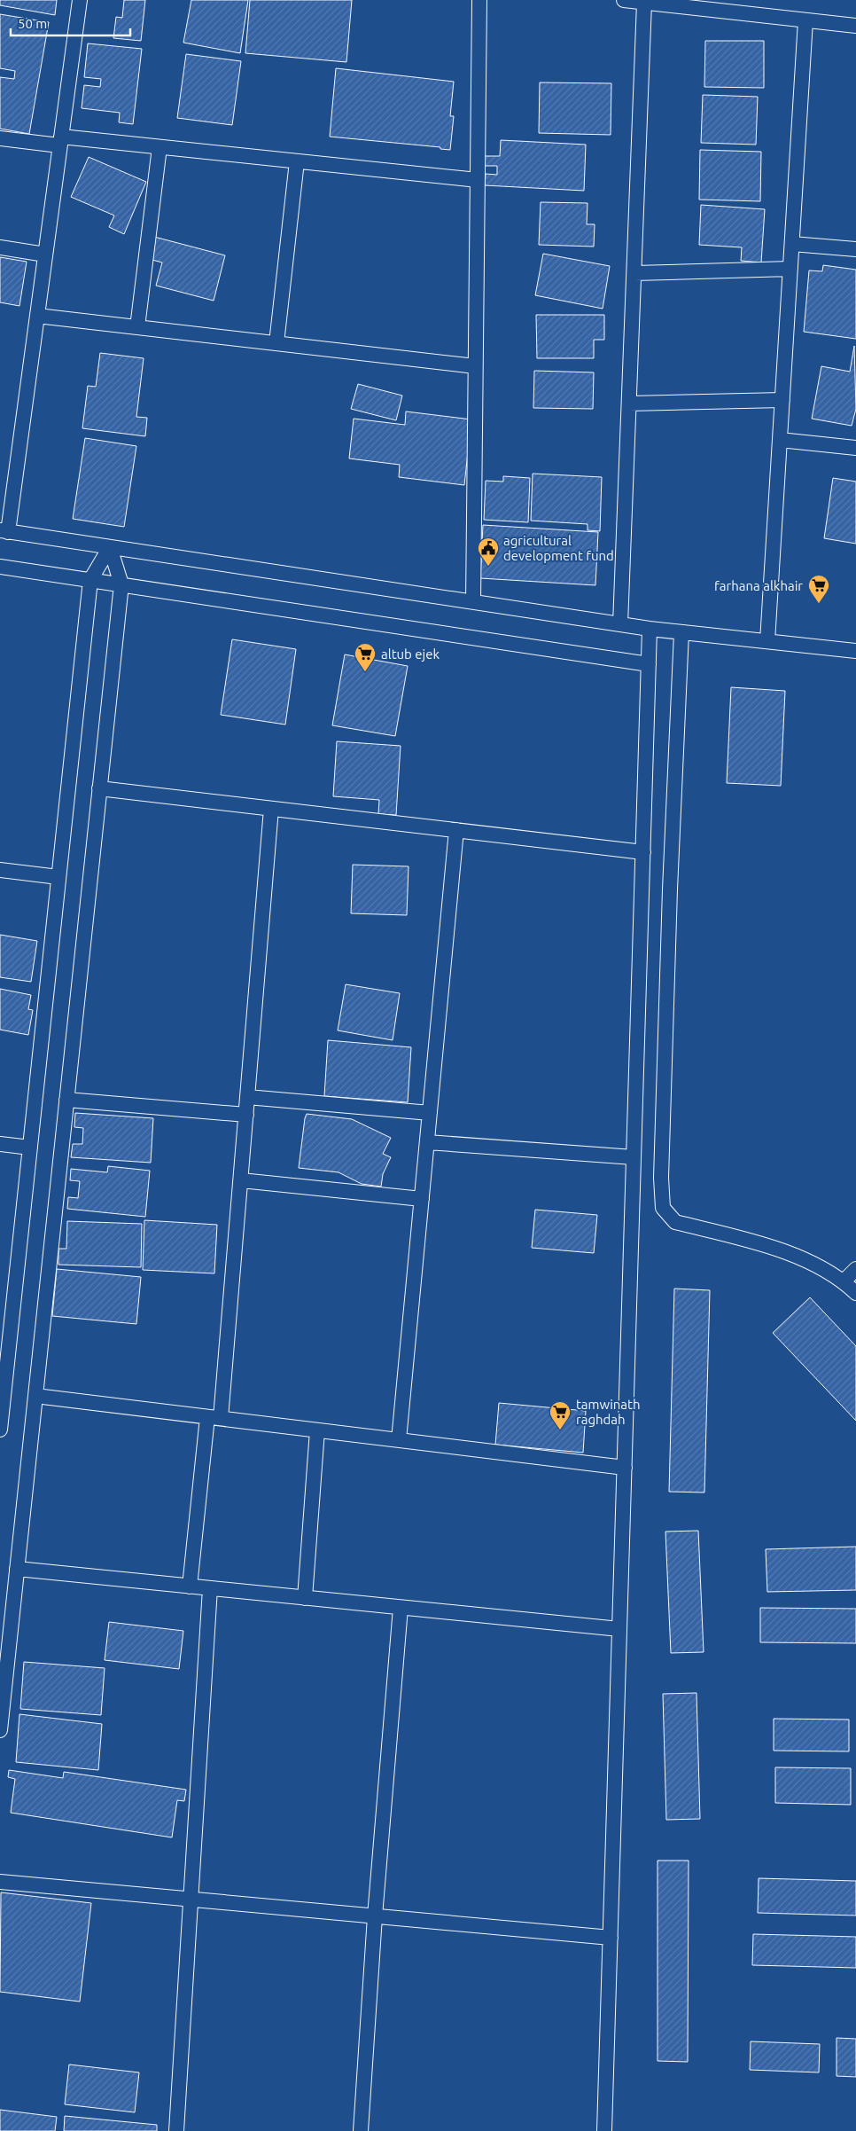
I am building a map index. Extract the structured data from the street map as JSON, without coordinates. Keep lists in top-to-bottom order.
{
  "places": {
    "public building": ["agricultural development fund"],
    "supermarket": ["farhana alkhair", "altub ejek", "tamwinath raghdah"]
  },
  "scale_bar": "50 m"
}
